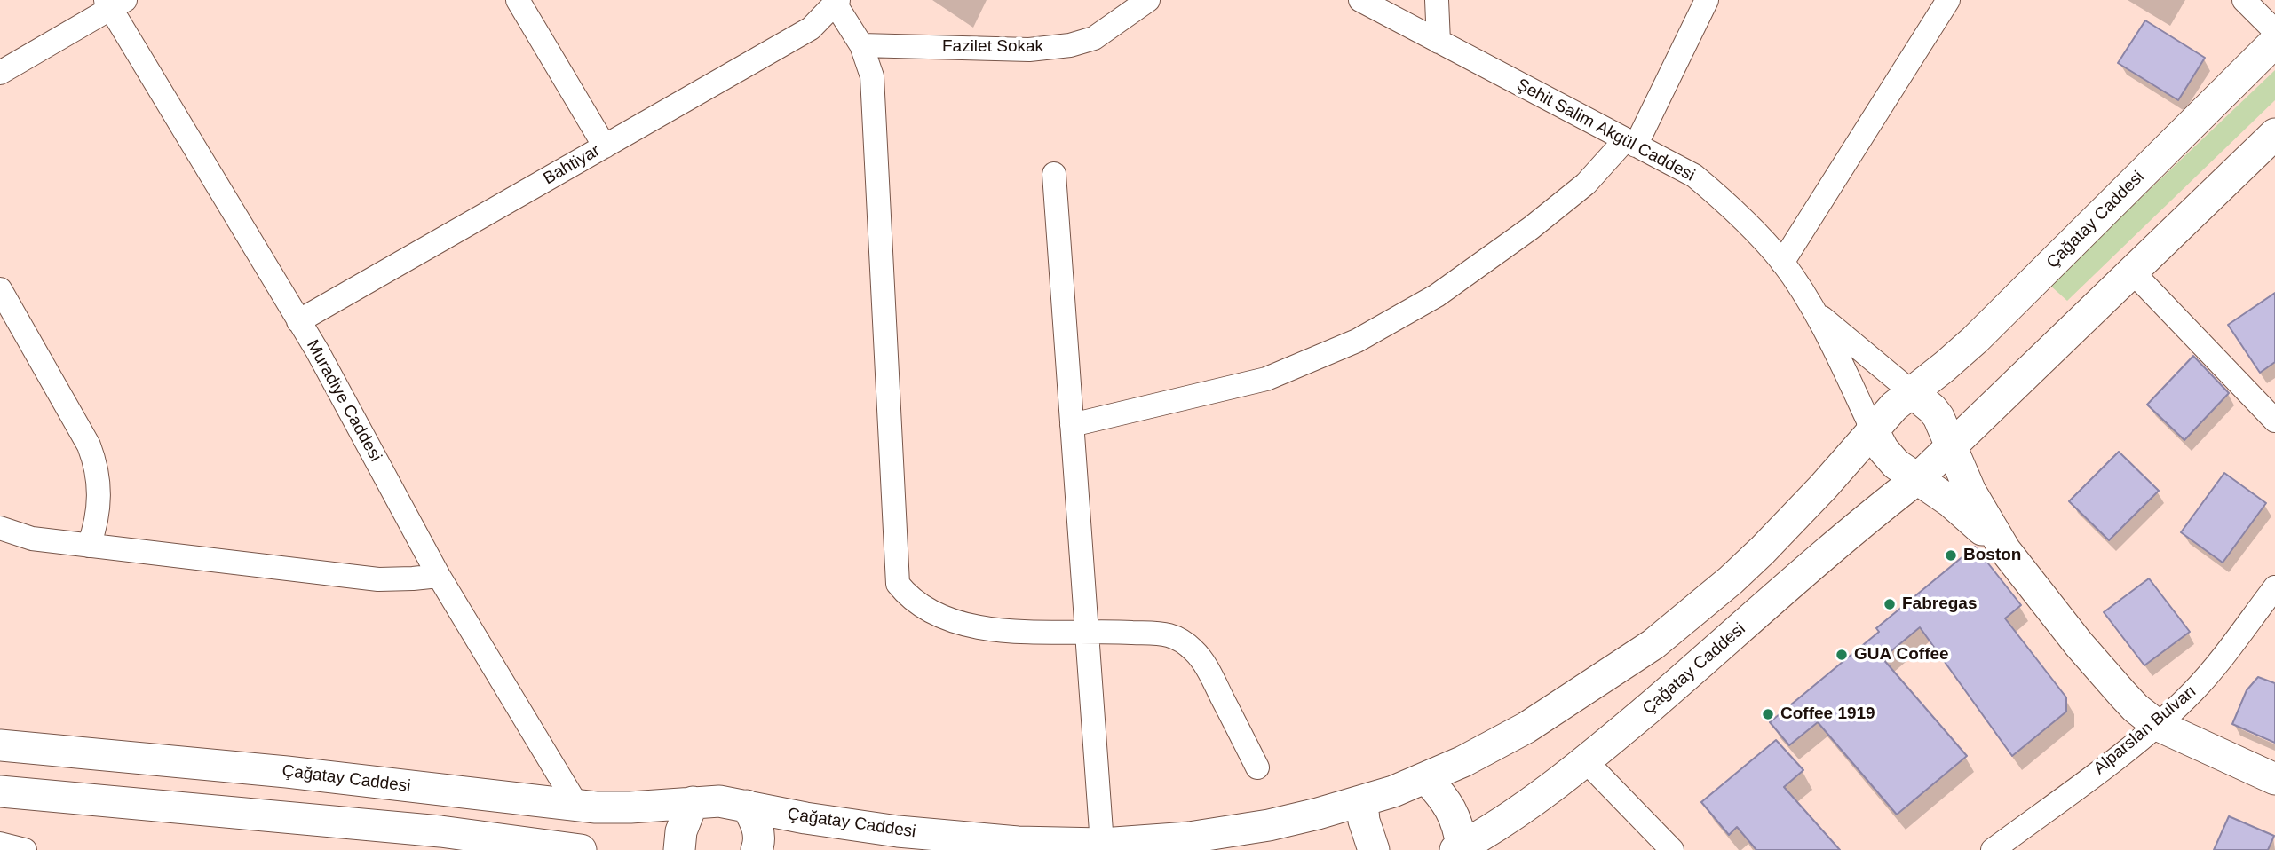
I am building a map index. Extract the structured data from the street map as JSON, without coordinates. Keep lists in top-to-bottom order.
{
  "streets": {
    "main road": ["Çağatay Caddesi"],
    "street": [
      "Fazilet Sokak",
      "Şehit Salim Akgül Caddesi",
      "Bahtiyar",
      "Muradiye Caddesi",
      "Alparslan Bulvarı"
    ]
  },
  "crossings": [
    ["Şehit Salim Akgül Caddesi", "Çağatay Caddesi"],
    ["Bahtiyar", "Muradiye Caddesi"],
    ["Çağatay Caddesi", "Muradiye Caddesi"]
  ],
  "places": [
    "Boston",
    "Fabregas",
    "GUA Coffee",
    "Coffee 1919"
  ]
}
